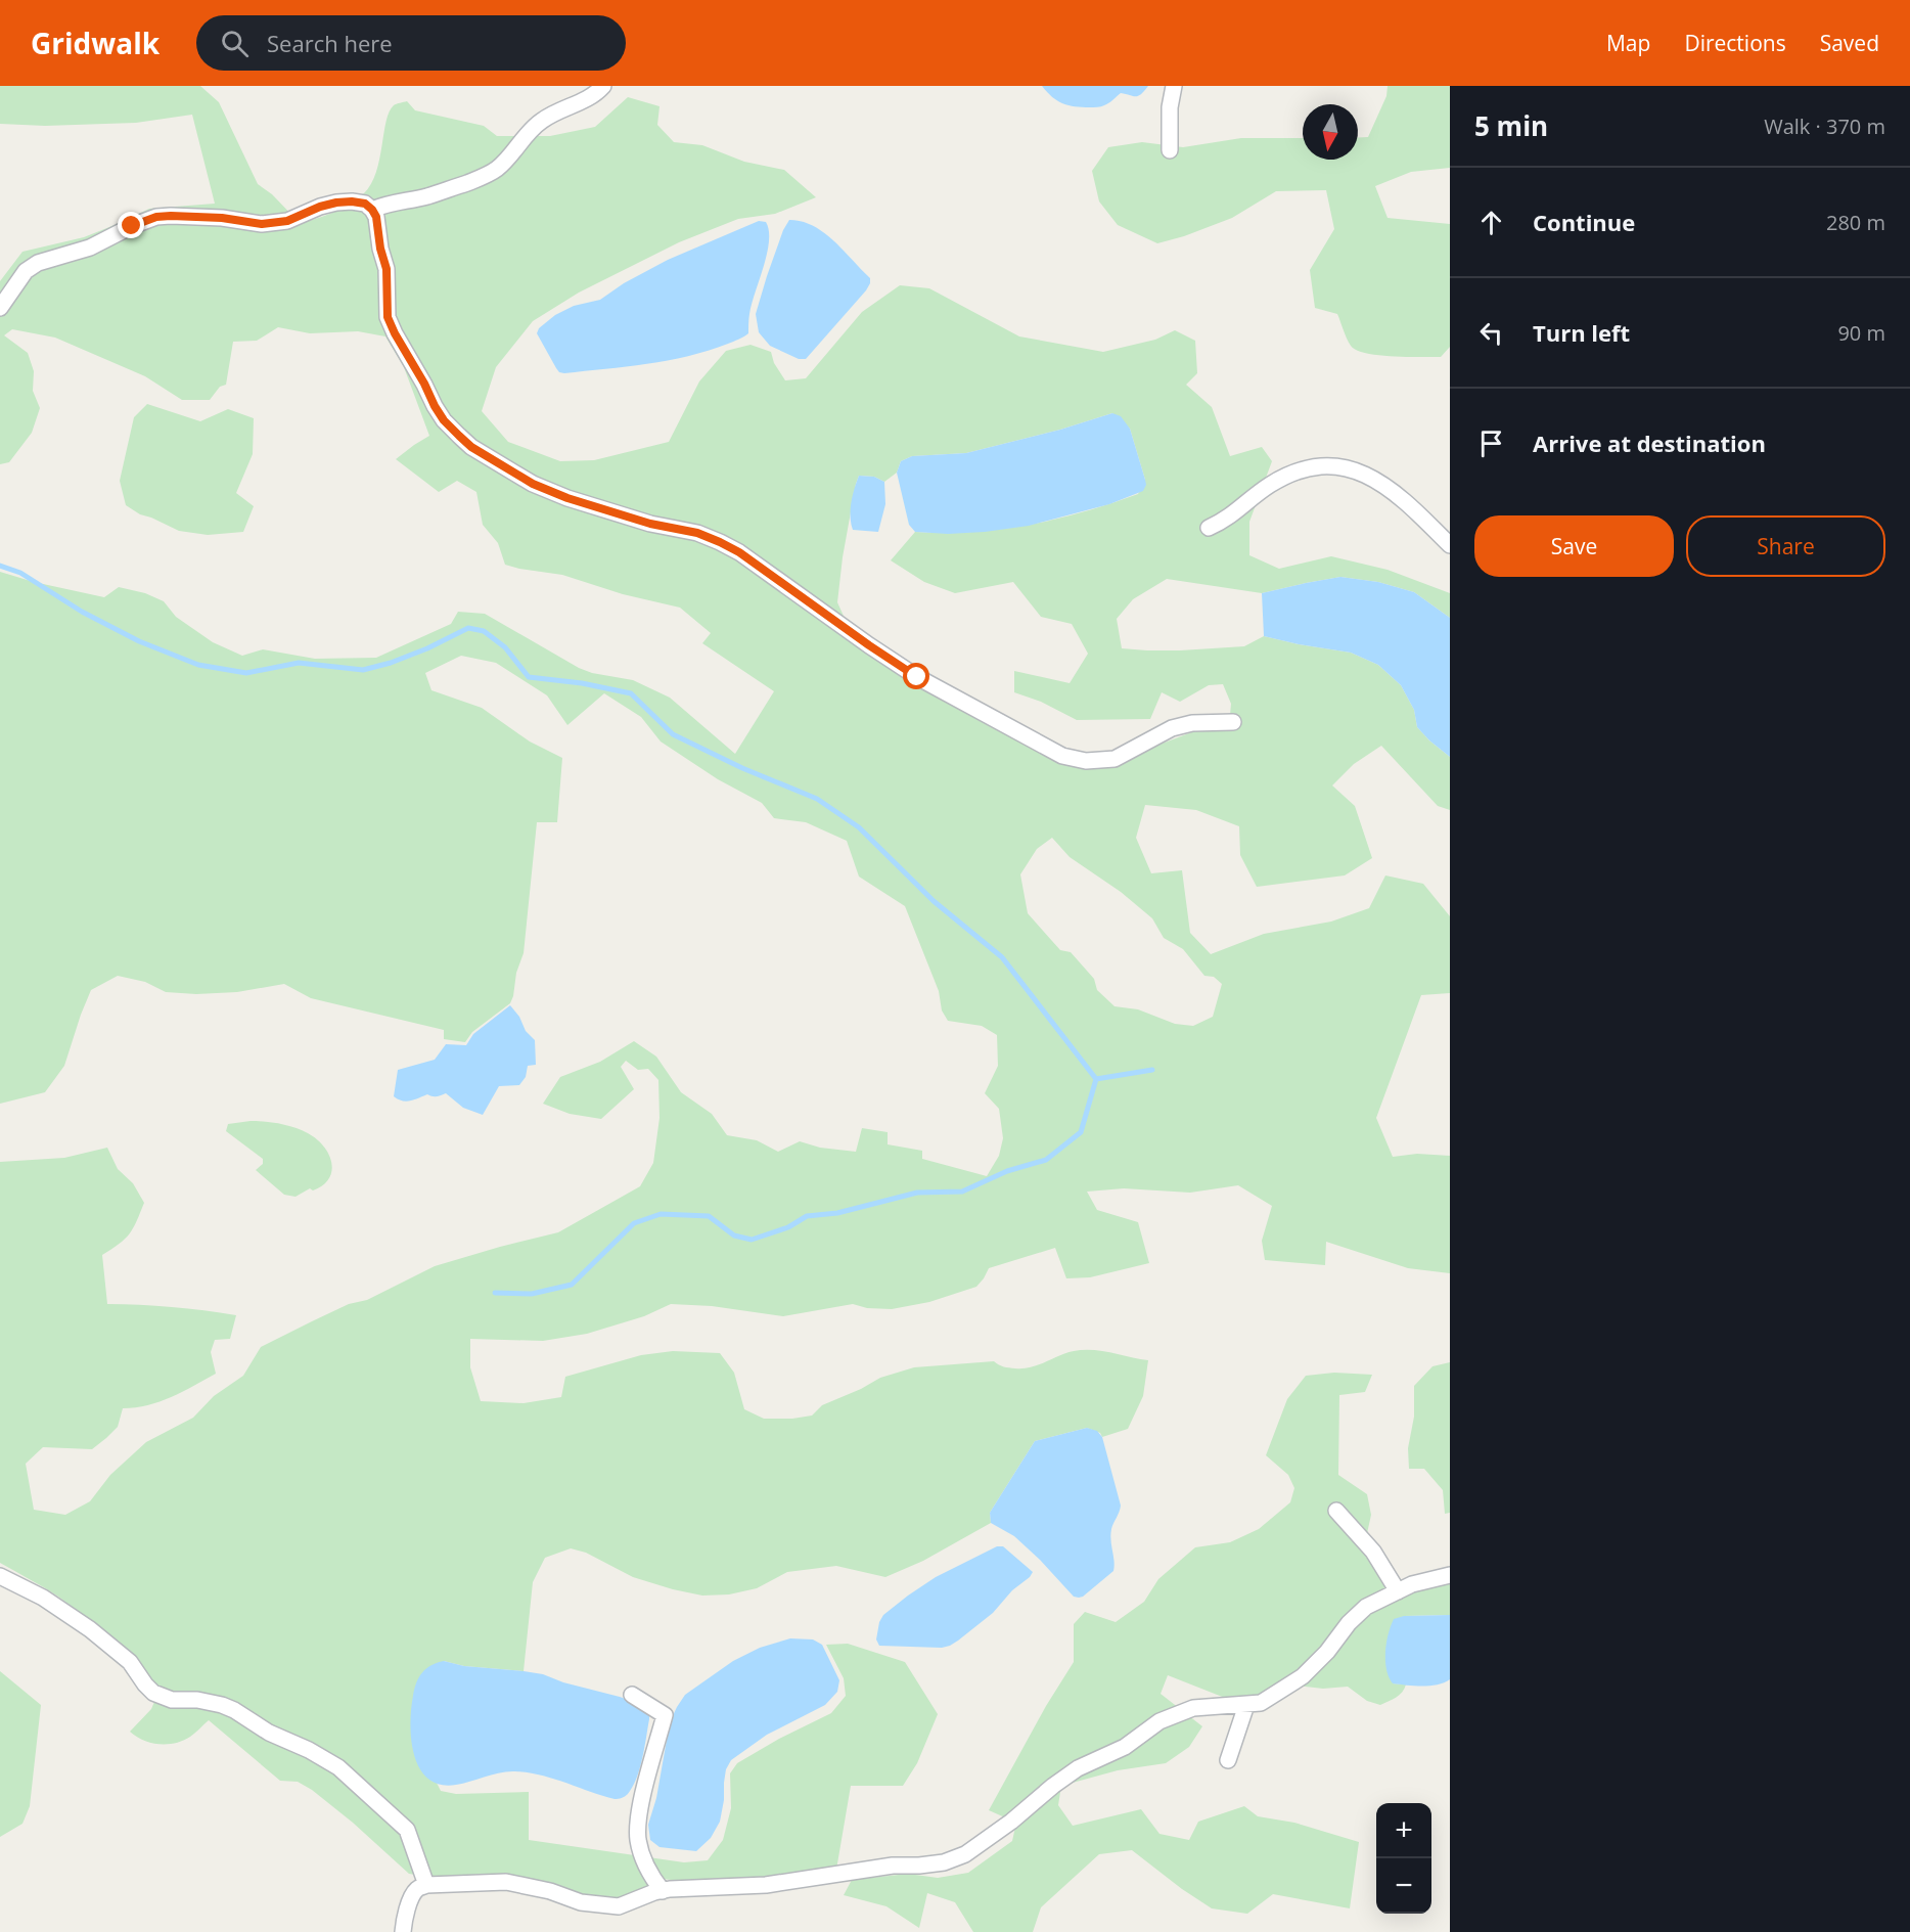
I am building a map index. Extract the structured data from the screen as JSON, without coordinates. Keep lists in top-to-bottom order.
{
  "north": "bottom",
  "page": {
    "header": "Gridwalk",
    "search": "Search here",
    "nav": ["Map", "Directions", "Saved"],
    "heading": ["5 min", "Walk · 370 m"],
    "list": [
      ["Continue", "280 m"],
      ["Turn left", "90 m"],
      "Arrive at destination"
    ],
    "buttons": ["Save", "Share"],
    "map_buttons": ["+", "−"]
  }
}
